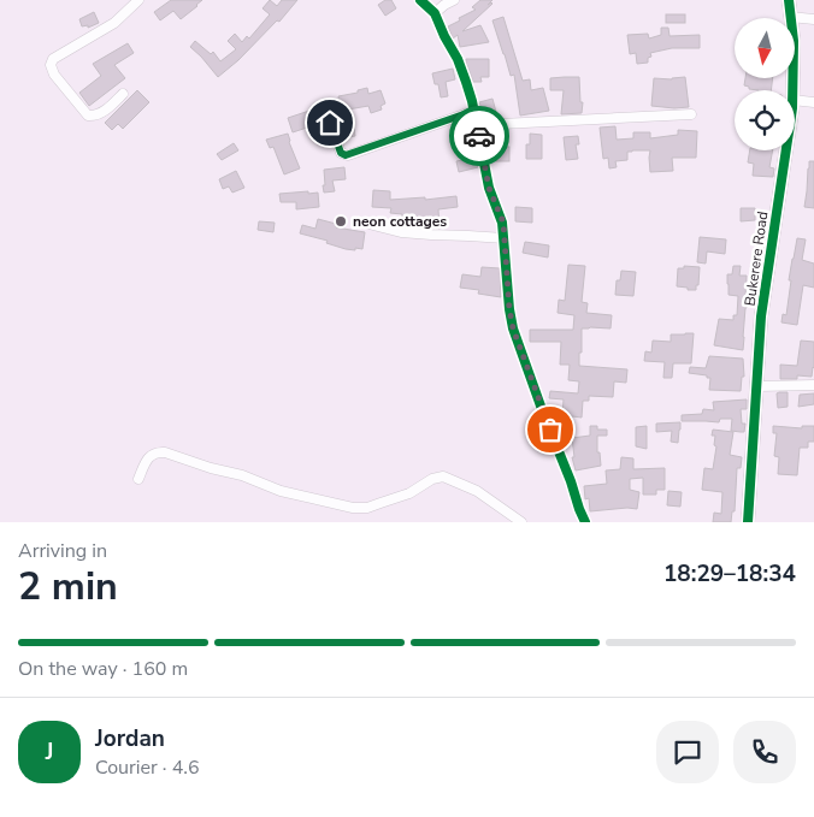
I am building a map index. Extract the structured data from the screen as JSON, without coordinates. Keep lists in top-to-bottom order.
{
  "streets": {
    "street": ["Bukerere Road"]
  },
  "places": ["neon cottages"],
  "north": "bottom",
  "page": {
    "heading": ["2 min", "Arriving in", "18:29–18:34"],
    "panel": ["Jordan", "Courier · 4.6"],
    "bar": "On the way · 160 m",
    "round": "J"
  }
}
